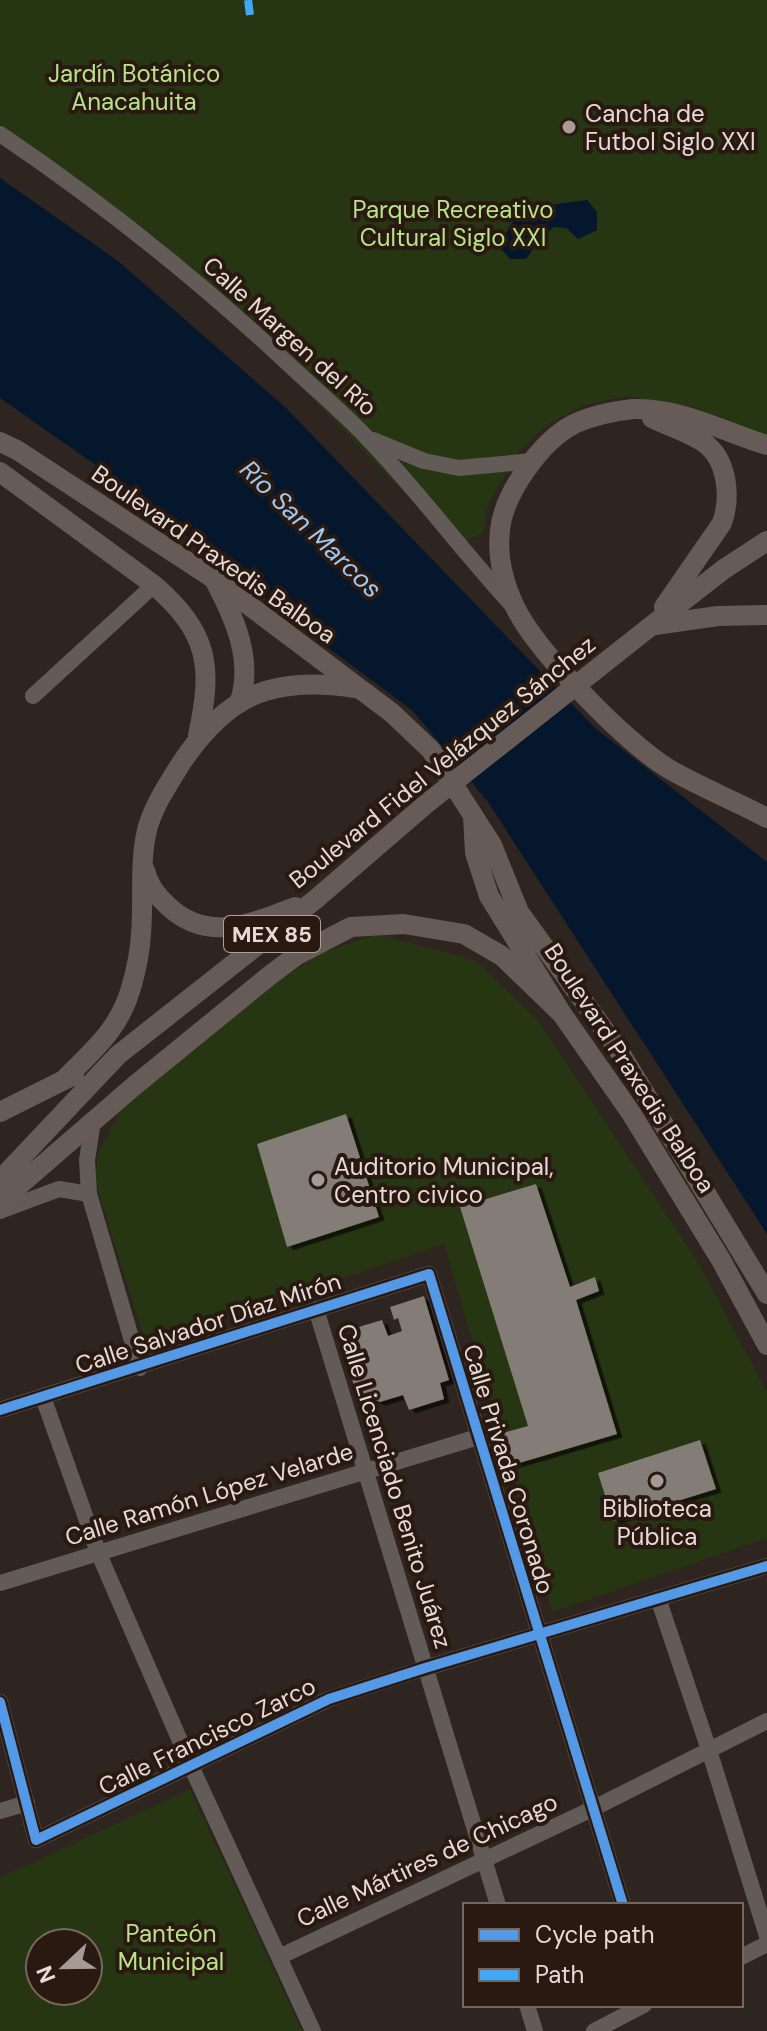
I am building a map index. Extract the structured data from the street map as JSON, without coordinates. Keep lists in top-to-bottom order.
{
  "streets": {
    "main road": ["Boulevard Praxedis Balboa", "Boulevard Fidel Velázquez Sánchez", "MEX 85"],
    "street": [
      "Calle Margen del Río",
      "Calle Salvador Díaz Mirón",
      "Calle Privada Coronado",
      "Calle Licenciado Benito Juárez",
      "Calle Ramón López Velarde",
      "Calle Francisco Zarco",
      "Calle Mártires de Chicago"
    ]
  },
  "crossings": [
    ["Calle Salvador Díaz Mirón", "Calle Privada Coronado"],
    ["Calle Salvador Díaz Mirón", "Calle Licenciado Benito Juárez"],
    ["Calle Privada Coronado", "Calle Ramón López Velarde"],
    ["Calle Privada Coronado", "Calle Francisco Zarco"],
    ["Calle Privada Coronado", "Calle Mártires de Chicago"],
    ["Calle Licenciado Benito Juárez", "Calle Ramón López Velarde"],
    ["Calle Licenciado Benito Juárez", "Calle Francisco Zarco"],
    ["Calle Licenciado Benito Juárez", "Calle Mártires de Chicago"]
  ],
  "water": ["Río San Marcos"],
  "parks": ["Jardín Botánico Anacahuita", "Parque Recreativo Cultural Siglo XXI", "Panteón Municipal"],
  "places": ["Cancha de Futbol Siglo XXI", "Auditorio Municipal, Centro civico", "Biblioteca Pública"],
  "legend": ["Cycle path", "Path"],
  "north": "left"
}
